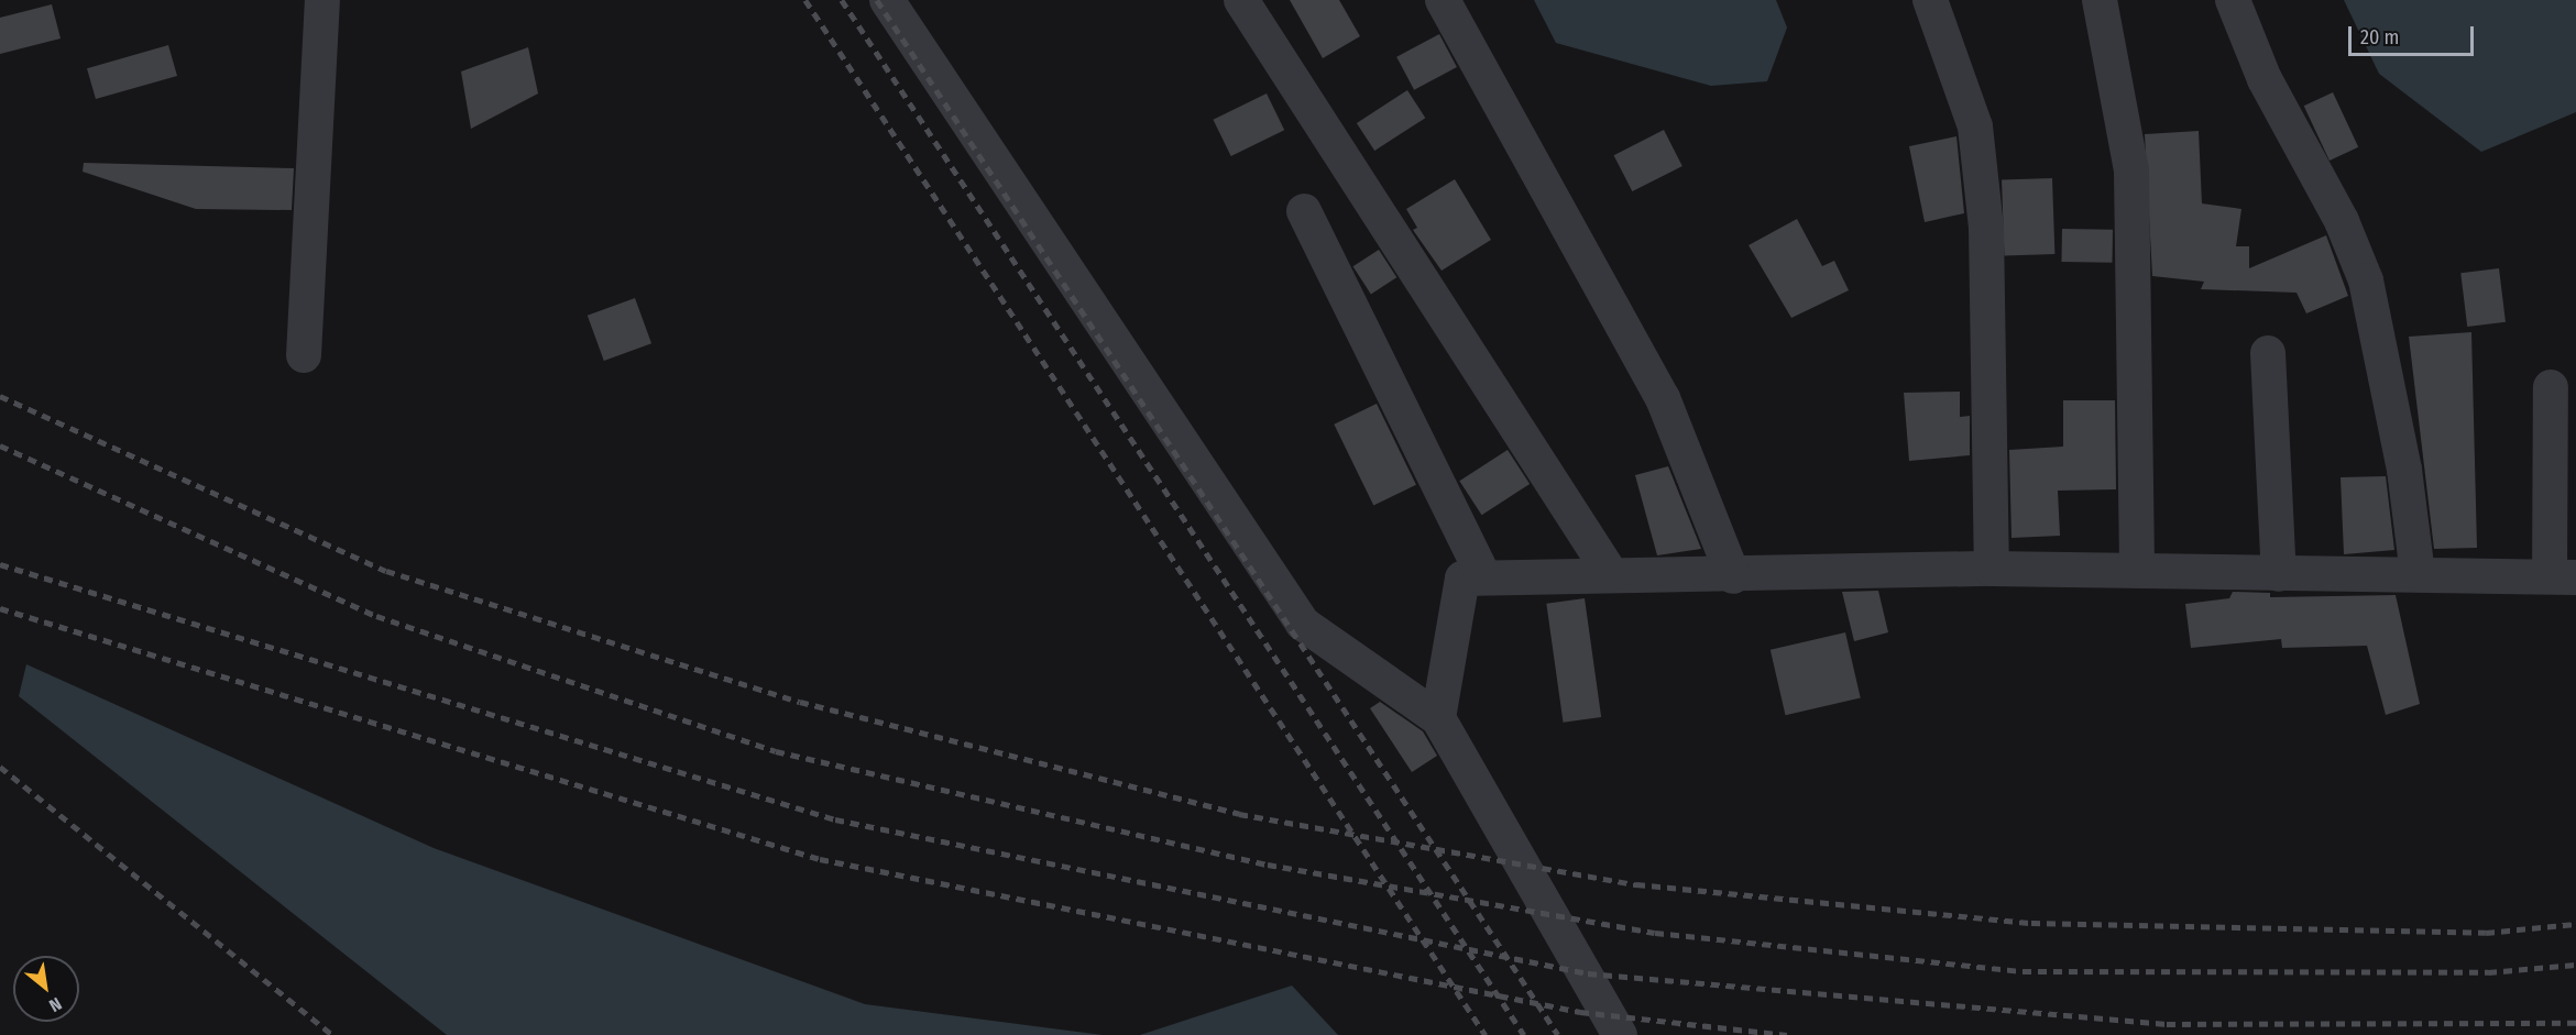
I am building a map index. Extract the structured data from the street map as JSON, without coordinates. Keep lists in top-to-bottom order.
{
  "scale_bar": "20 m",
  "north": "bottom right"
}
